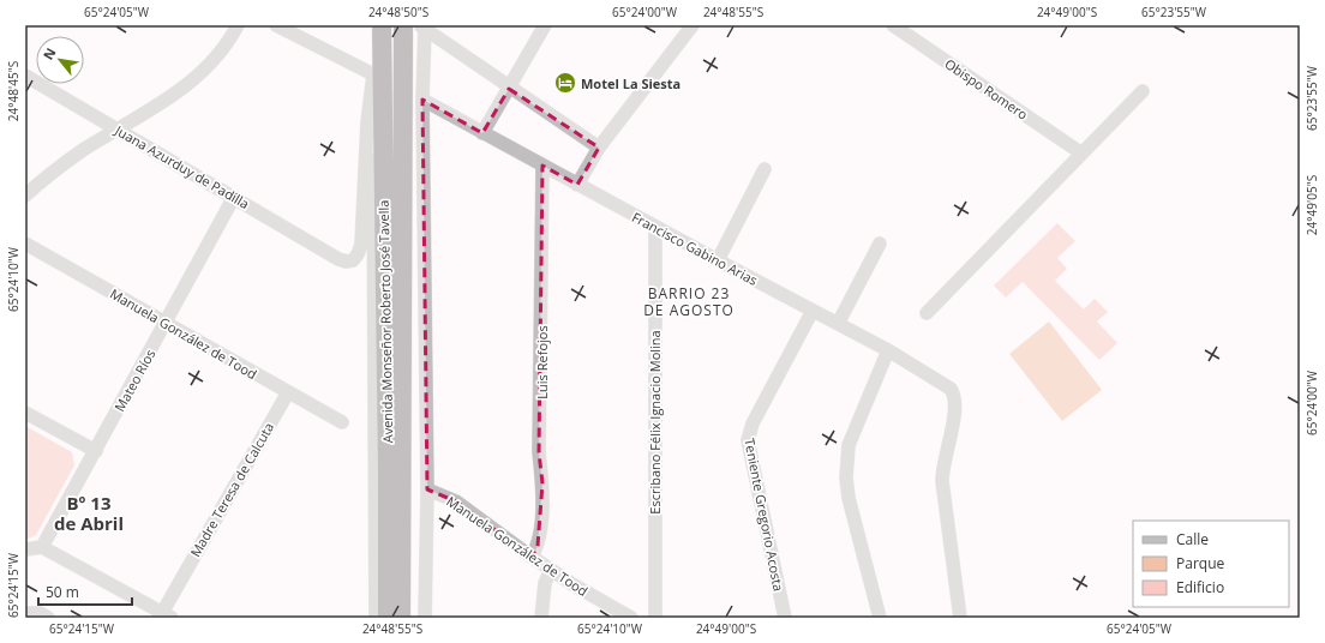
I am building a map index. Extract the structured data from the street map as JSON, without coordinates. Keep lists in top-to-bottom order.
{
  "streets": {
    "highway": ["Avenida Monseñor Roberto José Tavella"],
    "street": [
      "Obispo Romero",
      "Juana Azurduy de Padilla",
      "Francisco Gabino Arias",
      "Manuela González de Tood",
      "Luis Refojos",
      "Mateo Ríos",
      "Escribano Félix Ignacio Molina",
      "Madre Teresa de Calcuta",
      "Teniente Gregorio Acosta"
    ]
  },
  "crossings": [
    ["Juana Azurduy de Padilla", "Mateo Ríos"],
    ["Francisco Gabino Arias", "Luis Refojos"],
    ["Francisco Gabino Arias", "Escribano Félix Ignacio Molina"],
    ["Francisco Gabino Arias", "Teniente Gregorio Acosta"],
    ["Manuela González de Tood", "Luis Refojos"],
    ["Manuela González de Tood", "Mateo Ríos"],
    ["Manuela González de Tood", "Madre Teresa de Calcuta"]
  ],
  "districts": ["BARRIO 23 DE AGOSTO", "Bº 13 de Abril"],
  "places": {
    "hotel": ["Motel La Siesta"]
  },
  "legend": ["Calle", "Parque", "Edificio"],
  "scale_bar": "50 m",
  "north": "top left",
  "coordinates": [
    "65°24'05\"W",
    "24°48'50\"S",
    "65°24'00\"W",
    "24°48'55\"S",
    "24°49'00\"S",
    "65°23'55\"W",
    "24°48'45\"S",
    "24°49'05\"S",
    "65°24'10\"W",
    "65°24'15\"W"
  ]
}
